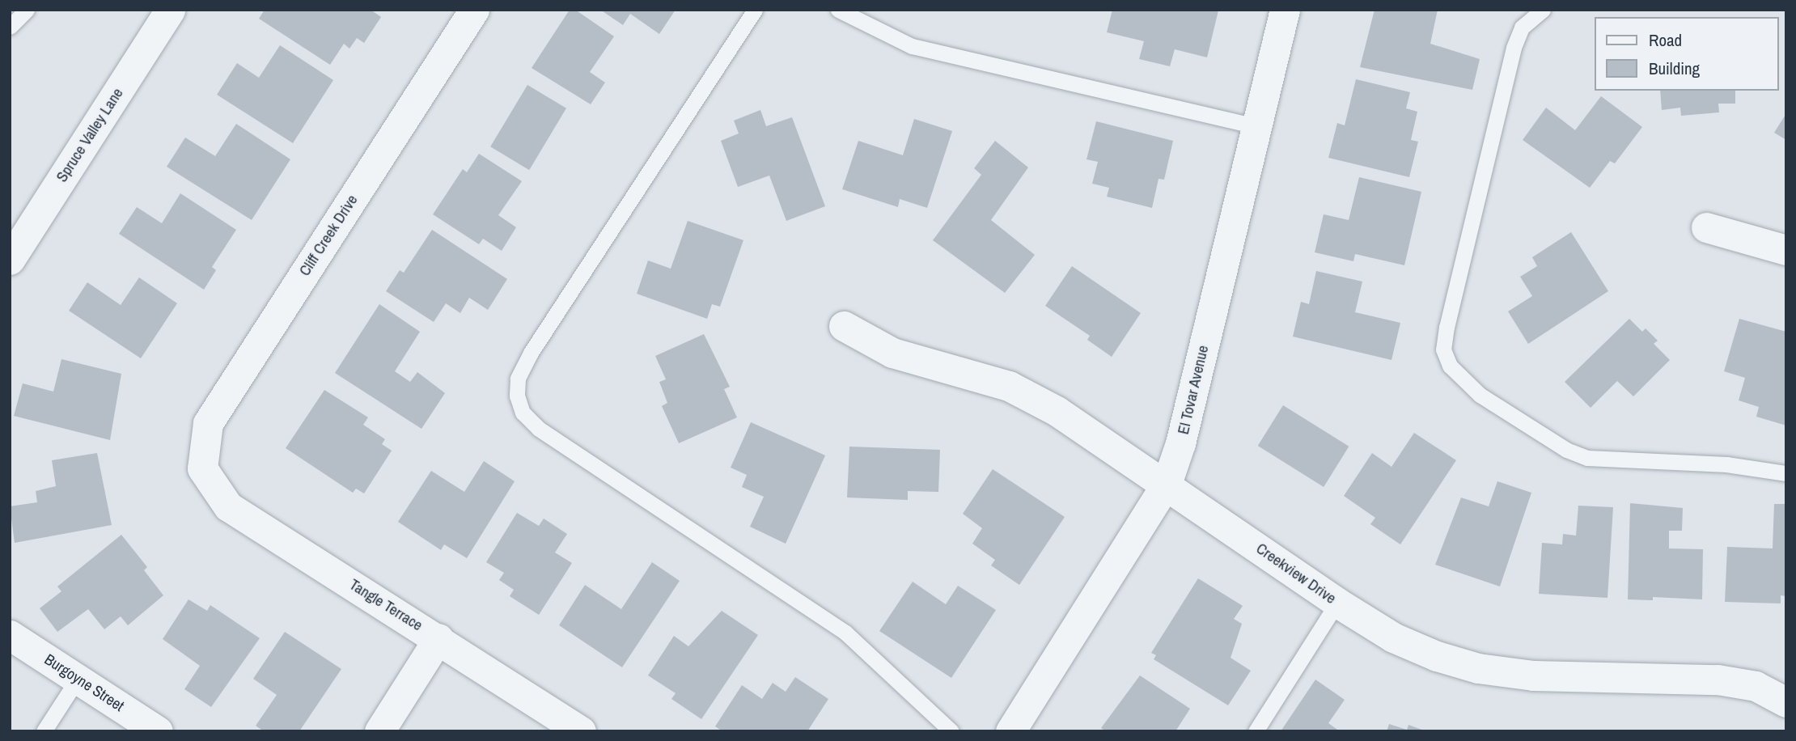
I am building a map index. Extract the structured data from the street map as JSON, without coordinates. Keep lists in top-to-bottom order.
{
  "streets": {
    "street": [
      "Spruce Valley Lane",
      "Cliff Creek Drive",
      "El Tovar Avenue",
      "Creekview Drive",
      "Tangle Terrace",
      "Burgoyne Street"
    ]
  },
  "crossings": [
    ["Cliff Creek Drive", "Tangle Terrace"],
    ["El Tovar Avenue", "Creekview Drive"]
  ],
  "legend": ["Road", "Building"]
}
